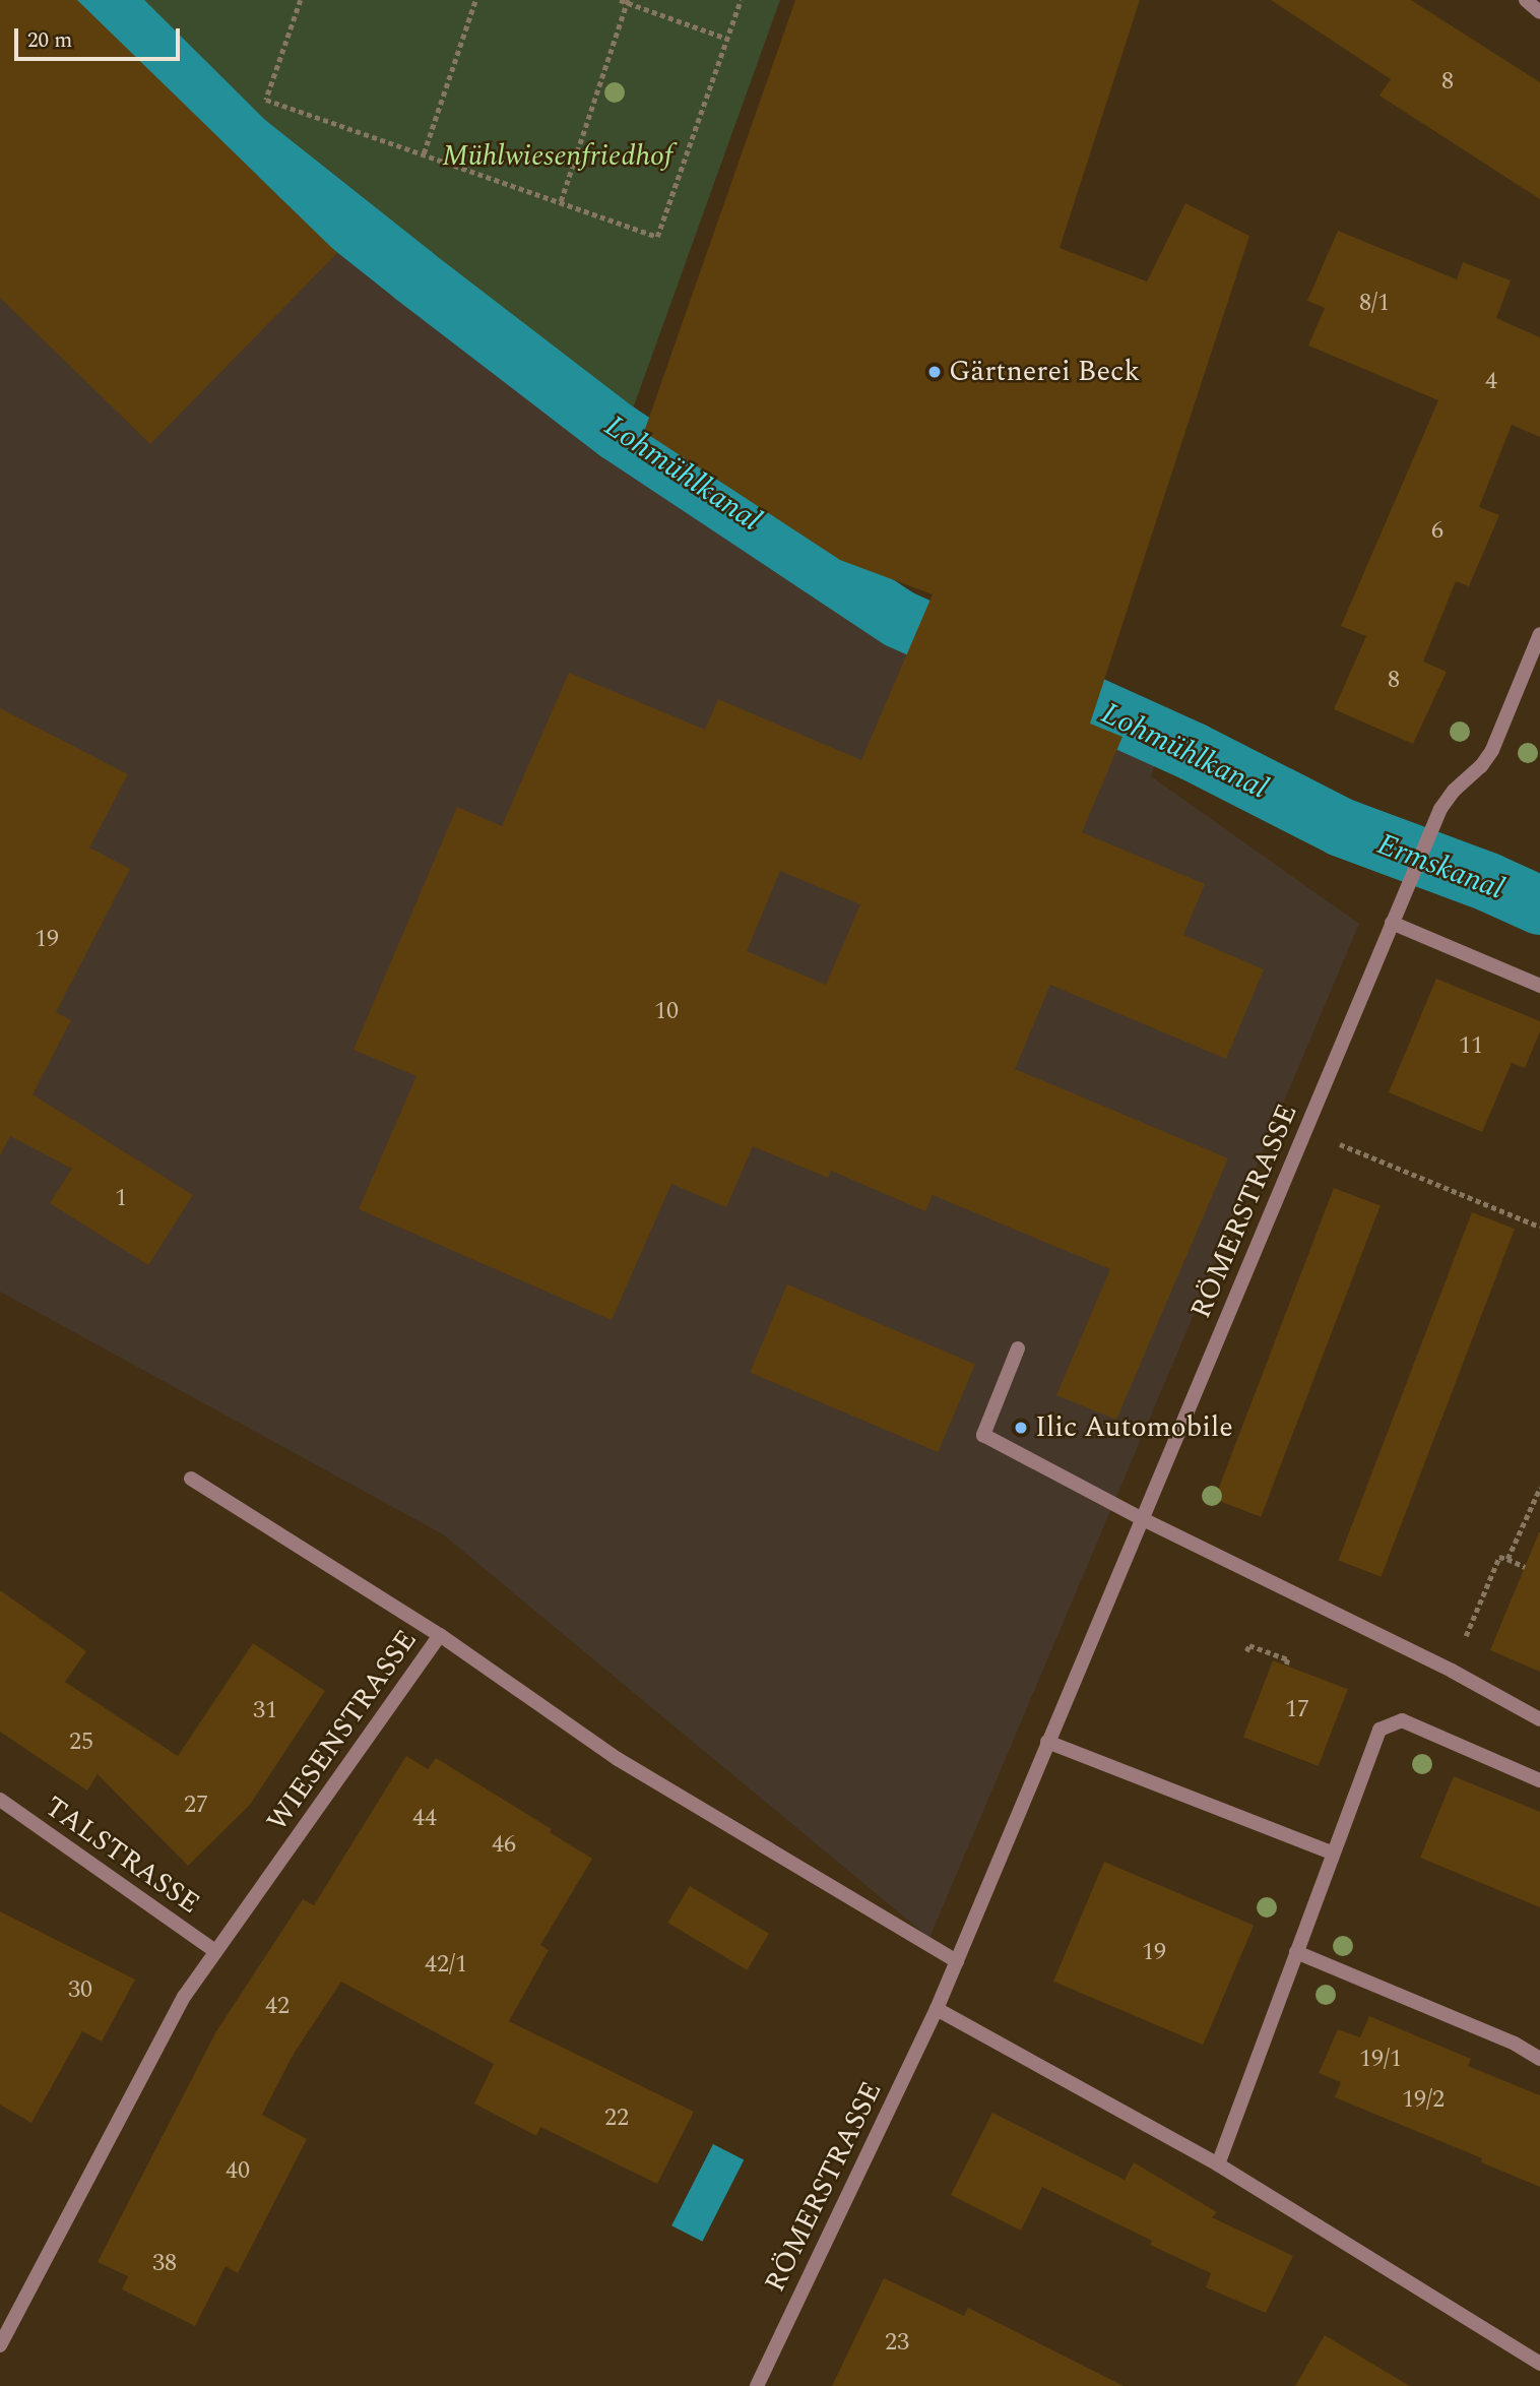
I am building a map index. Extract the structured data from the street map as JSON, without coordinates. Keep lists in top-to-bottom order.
{
  "streets": {
    "street": ["RÖMERSTRASSE", "WIESENSTRASSE", "TALSTRASSE"]
  },
  "crossings": [
    ["RÖMERSTRASSE", "WIESENSTRASSE"],
    ["WIESENSTRASSE", "TALSTRASSE"]
  ],
  "water": ["Lohmühlkanal", "Ermskanal"],
  "parks": ["Mühlwiesenfriedhof"],
  "places": ["Gärtnerei Beck", "Ilic Automobile"],
  "house_numbers": [
    "8",
    "8/1",
    "4",
    "6",
    "8",
    "19",
    "10",
    "11",
    "1",
    "17",
    "31",
    "25",
    "27",
    "44",
    "46",
    "19",
    "42/1",
    "30",
    "42",
    "19/1",
    "19/2",
    "22",
    "40",
    "38",
    "23"
  ],
  "scale_bar": "20 m"
}
